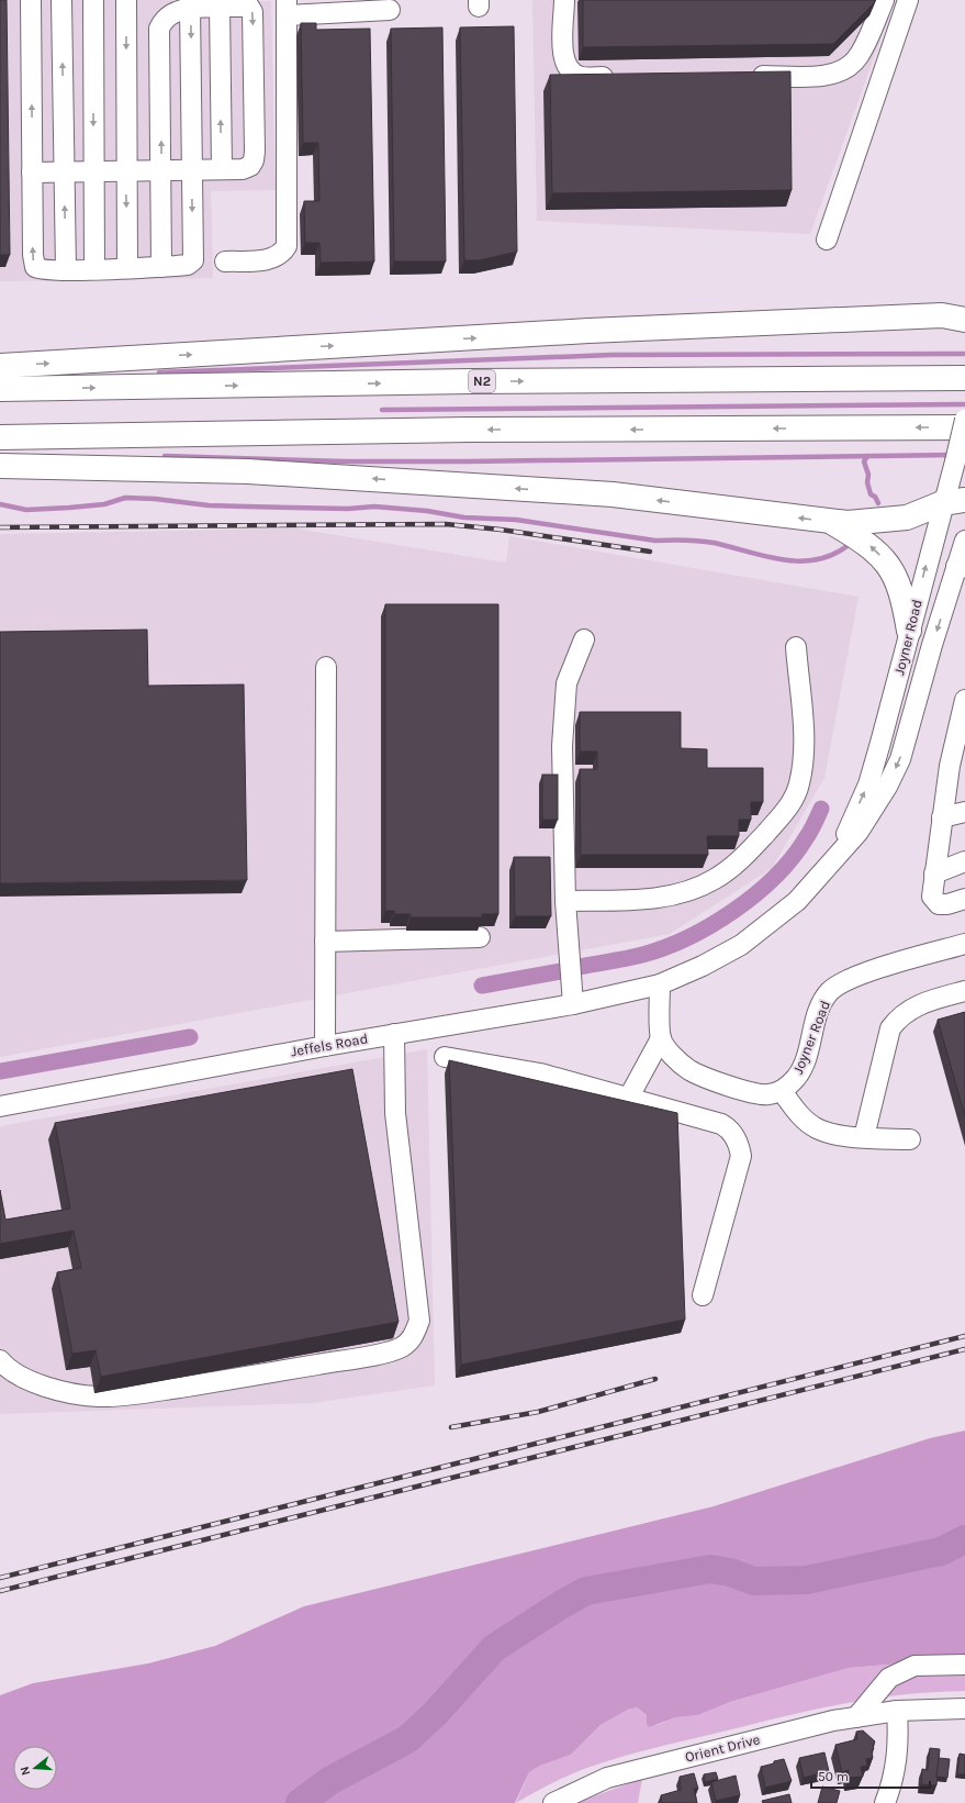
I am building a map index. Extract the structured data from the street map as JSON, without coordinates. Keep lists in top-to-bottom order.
{
  "streets": {
    "highway": ["N2"],
    "street": ["Joyner Road", "Jeffels Road", "Orient Drive"]
  },
  "crossings": [
    ["Joyner Road", "Jeffels Road"]
  ],
  "scale_bar": "50 m",
  "north": "left"
}
